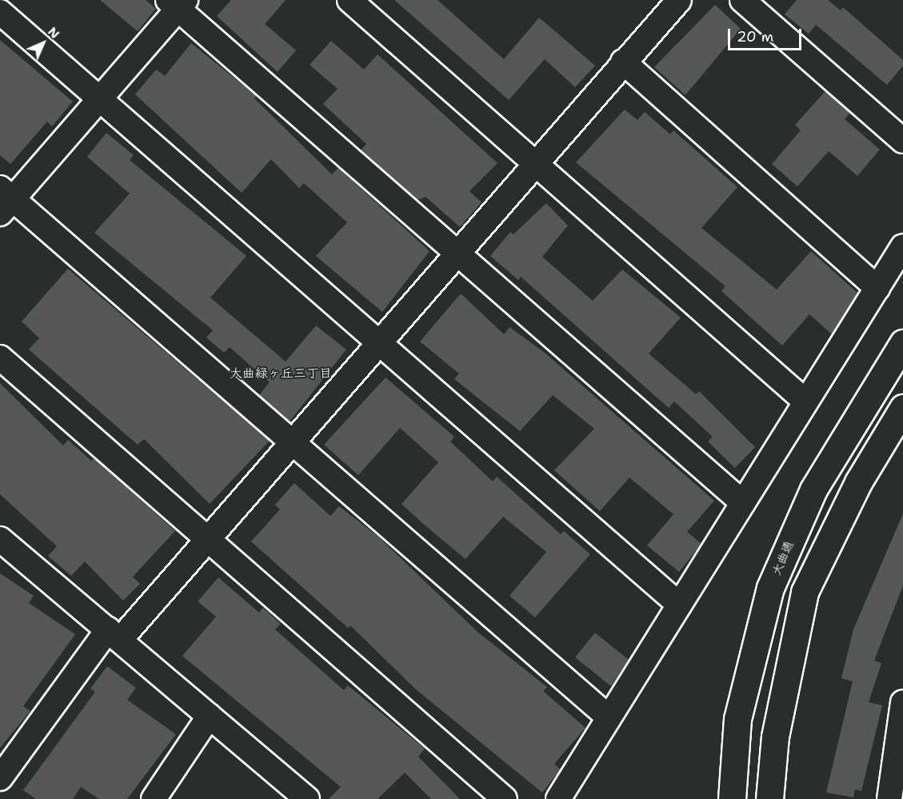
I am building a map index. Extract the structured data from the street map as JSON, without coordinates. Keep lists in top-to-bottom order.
{
  "streets": {
    "street": ["大曲通"]
  },
  "districts": ["大曲緑ヶ丘三丁目"],
  "scale_bar": "20 m",
  "north": "top right"
}
